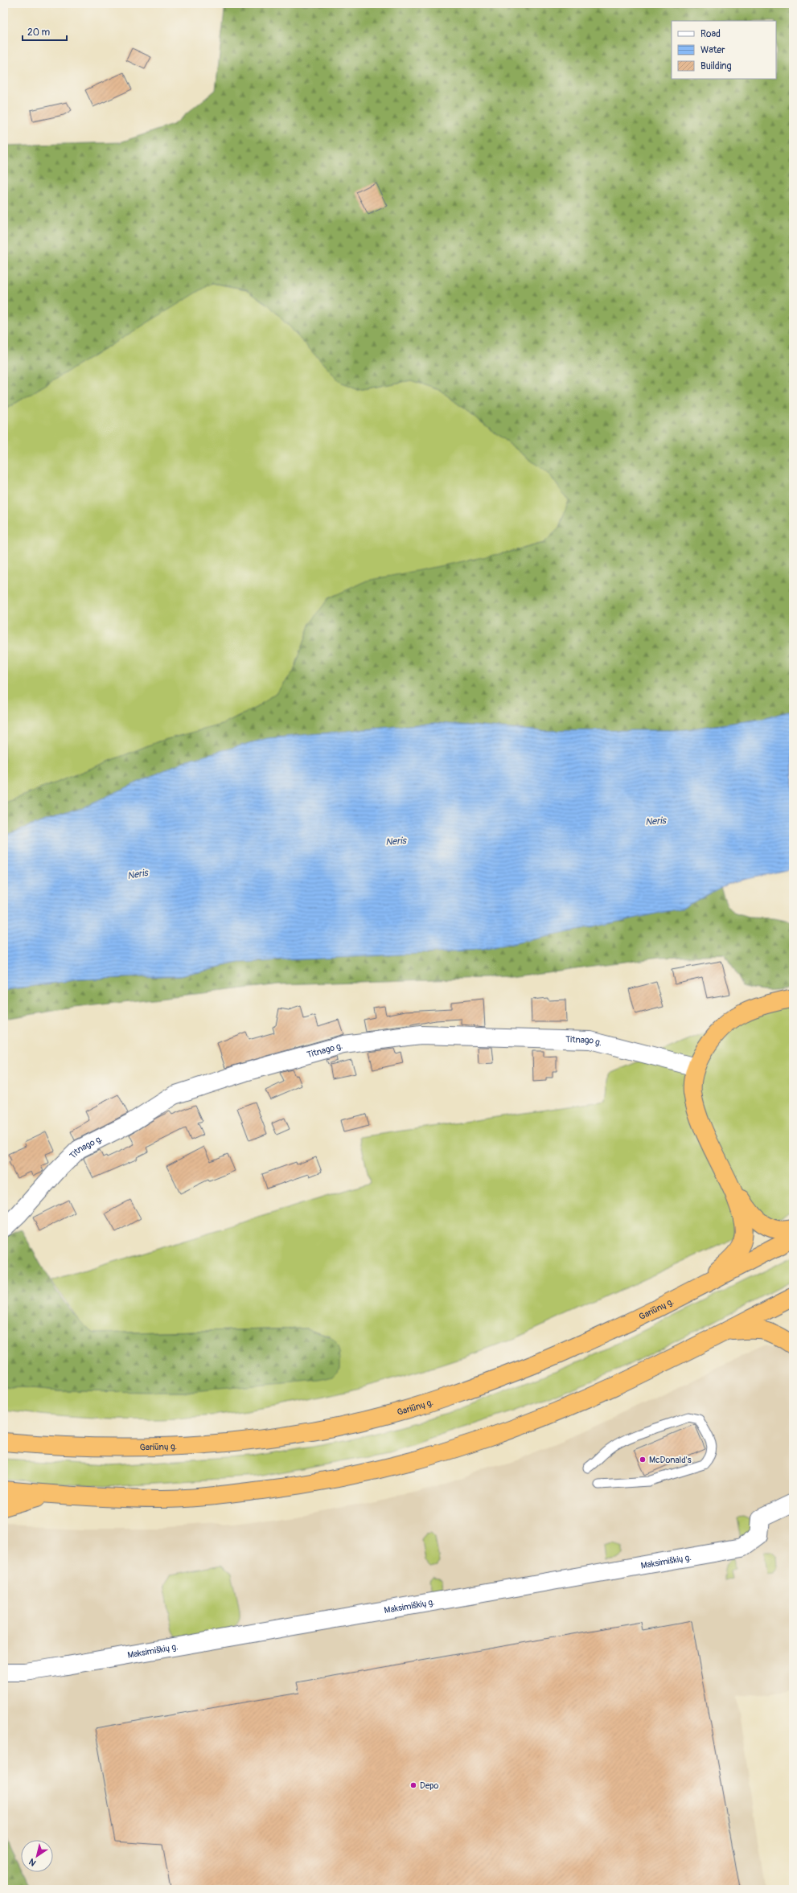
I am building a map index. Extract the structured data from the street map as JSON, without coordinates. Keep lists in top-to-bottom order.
{
  "streets": {
    "highway": ["Gariūnų g."],
    "street": ["Titnago g.", "Maksimiškių g."]
  },
  "water": ["Neris"],
  "places": ["McDonald's", "Depo"],
  "legend": ["Road", "Water", "Building"],
  "scale_bar": "20 m",
  "north": "bottom left"
}
